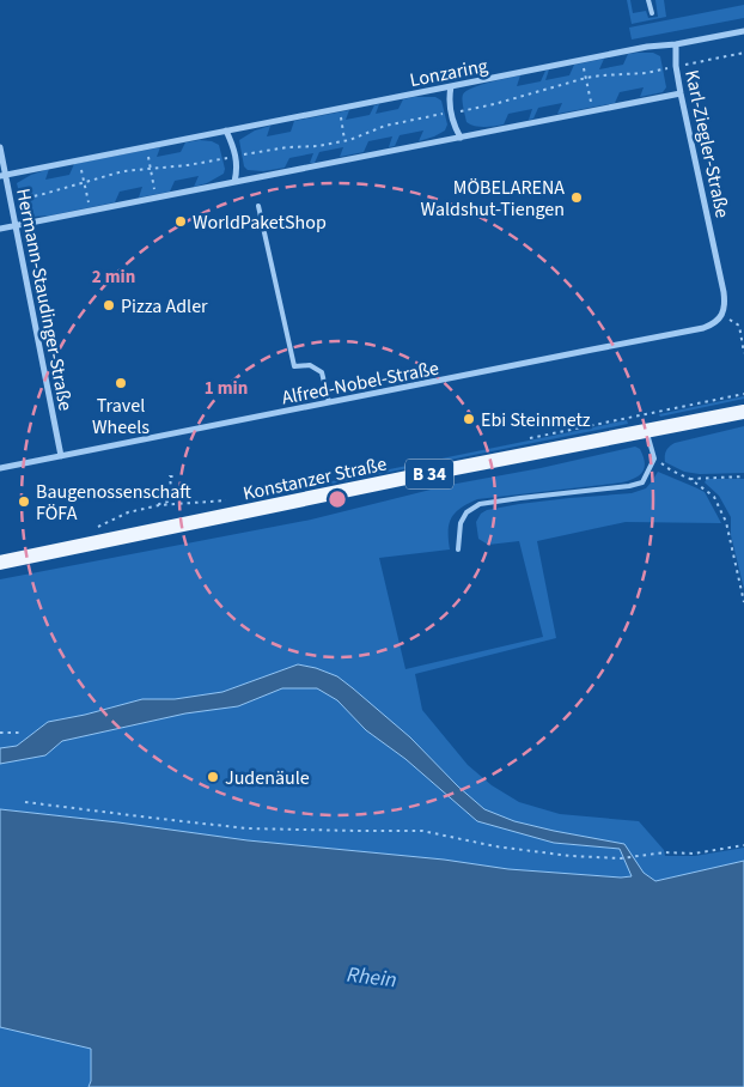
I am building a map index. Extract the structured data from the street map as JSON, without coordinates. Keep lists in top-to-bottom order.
{
  "streets": {
    "main road": ["B 34", "Konstanzer Straße"],
    "street": [
      "Lonzaring",
      "Karl-Ziegler-Straße",
      "Hermann-Staudinger-Straße",
      "Alfred-Nobel-Straße"
    ]
  },
  "crossings": [
    ["Lonzaring", "Karl-Ziegler-Straße"],
    ["Lonzaring", "Hermann-Staudinger-Straße"],
    ["Karl-Ziegler-Straße", "Alfred-Nobel-Straße"],
    ["Hermann-Staudinger-Straße", "Alfred-Nobel-Straße"]
  ],
  "water": ["Rhein"],
  "places": [
    "MÖBELARENA Waldshut-Tiengen",
    "WorldPaketShop",
    "Pizza Adler",
    "Travel Wheels",
    "Ebi Steinmetz",
    "Baugenossenschaft FÖFA",
    "Judenäule"
  ],
  "rings": ["2 min", "1 min"]
}
